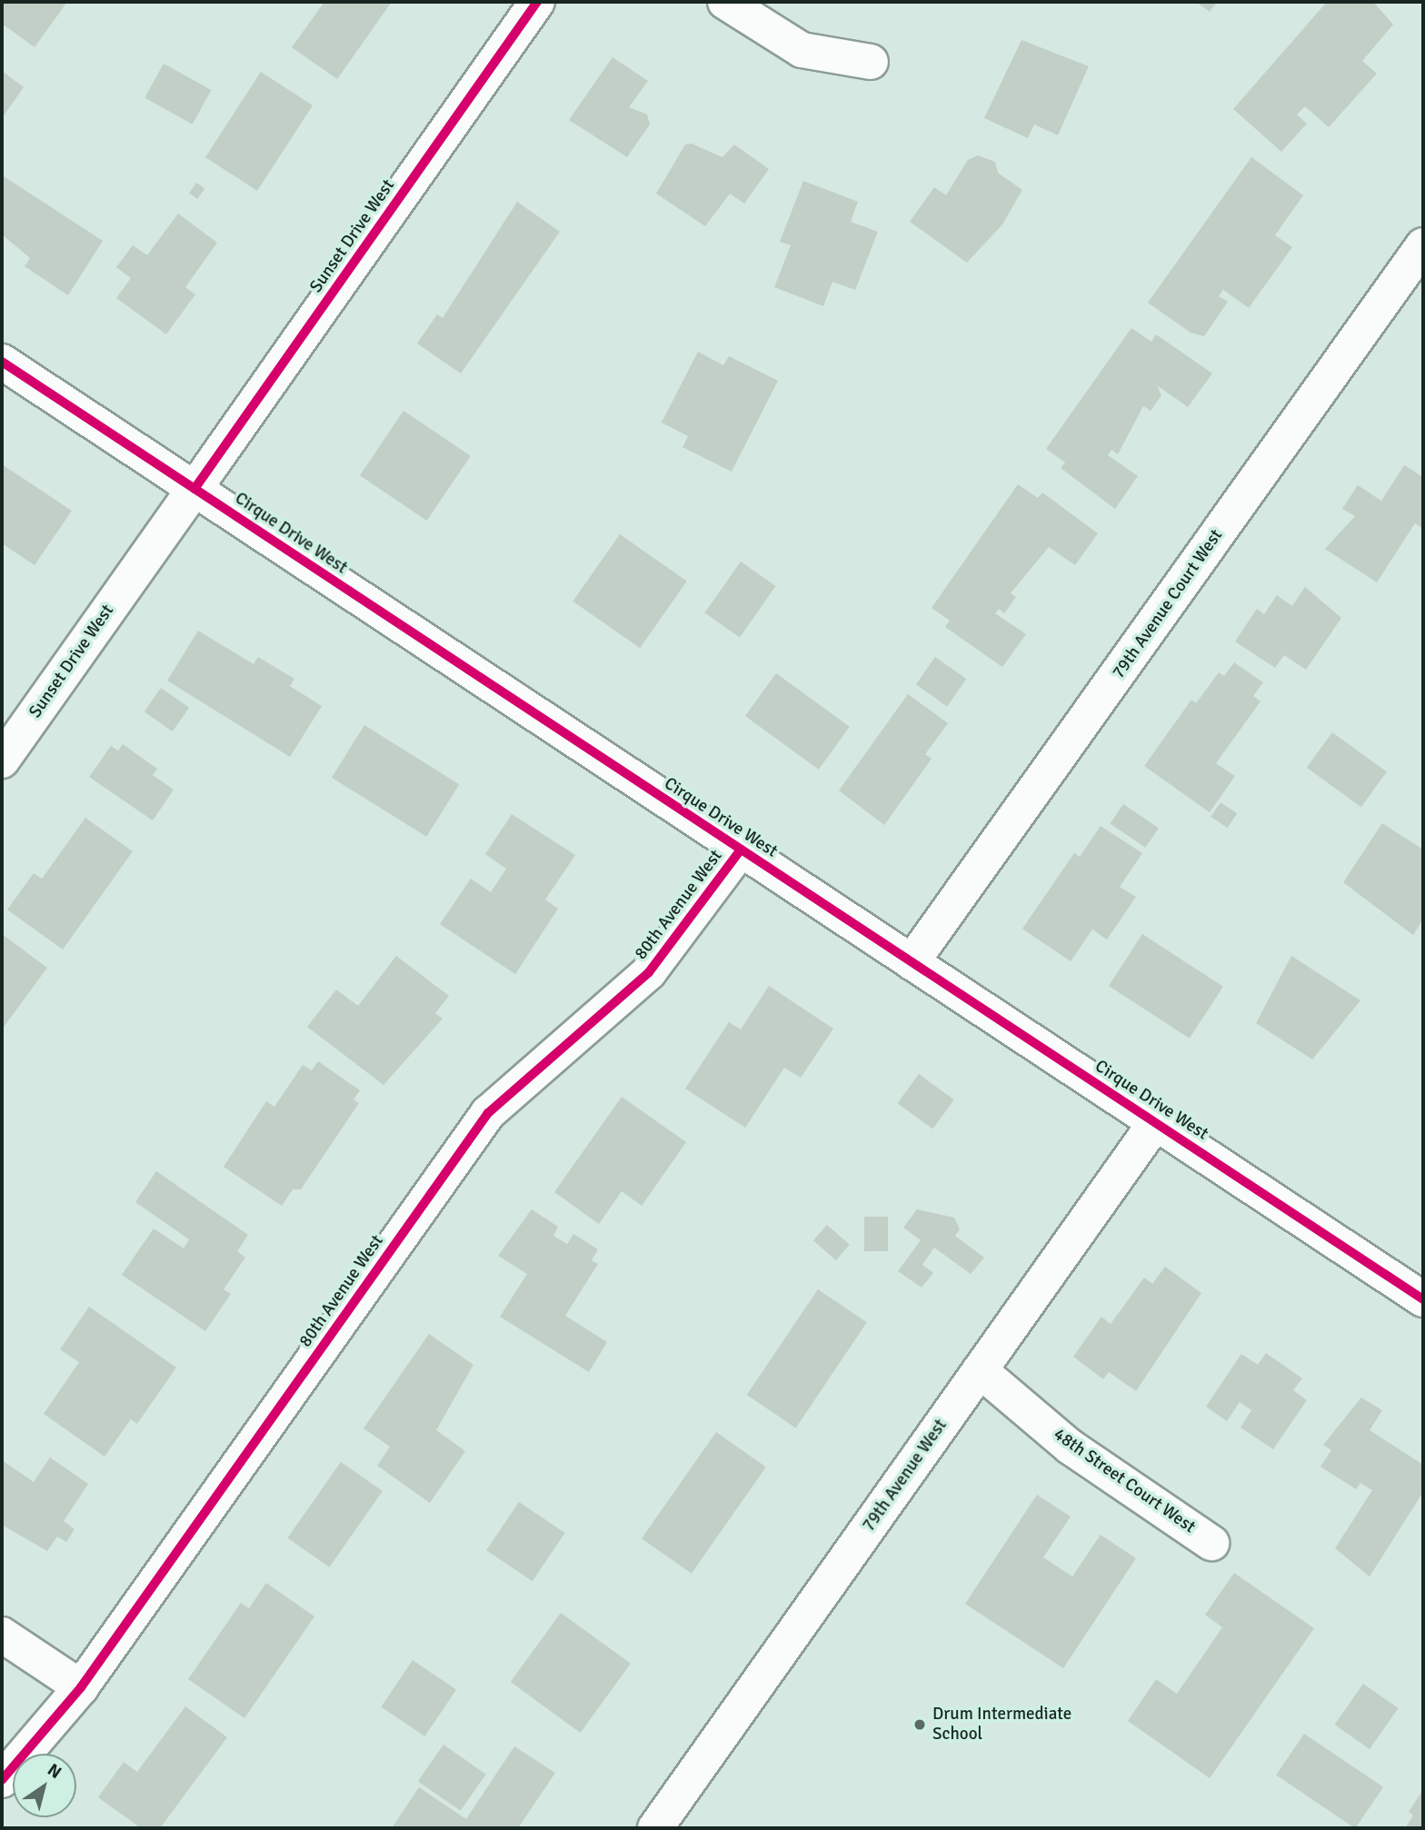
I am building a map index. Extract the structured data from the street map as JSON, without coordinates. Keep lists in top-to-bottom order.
{
  "streets": {
    "street": [
      "Sunset Drive West",
      "Cirque Drive West",
      "79th Avenue Court West",
      "80th Avenue West",
      "79th Avenue West",
      "48th Street Court West"
    ]
  },
  "crossings": [
    ["Sunset Drive West", "Cirque Drive West"],
    ["Cirque Drive West", "79th Avenue Court West"],
    ["Cirque Drive West", "80th Avenue West"],
    ["Cirque Drive West", "79th Avenue West"],
    ["79th Avenue West", "48th Street Court West"]
  ],
  "places": ["Drum Intermediate School"],
  "north": "top right"
}
